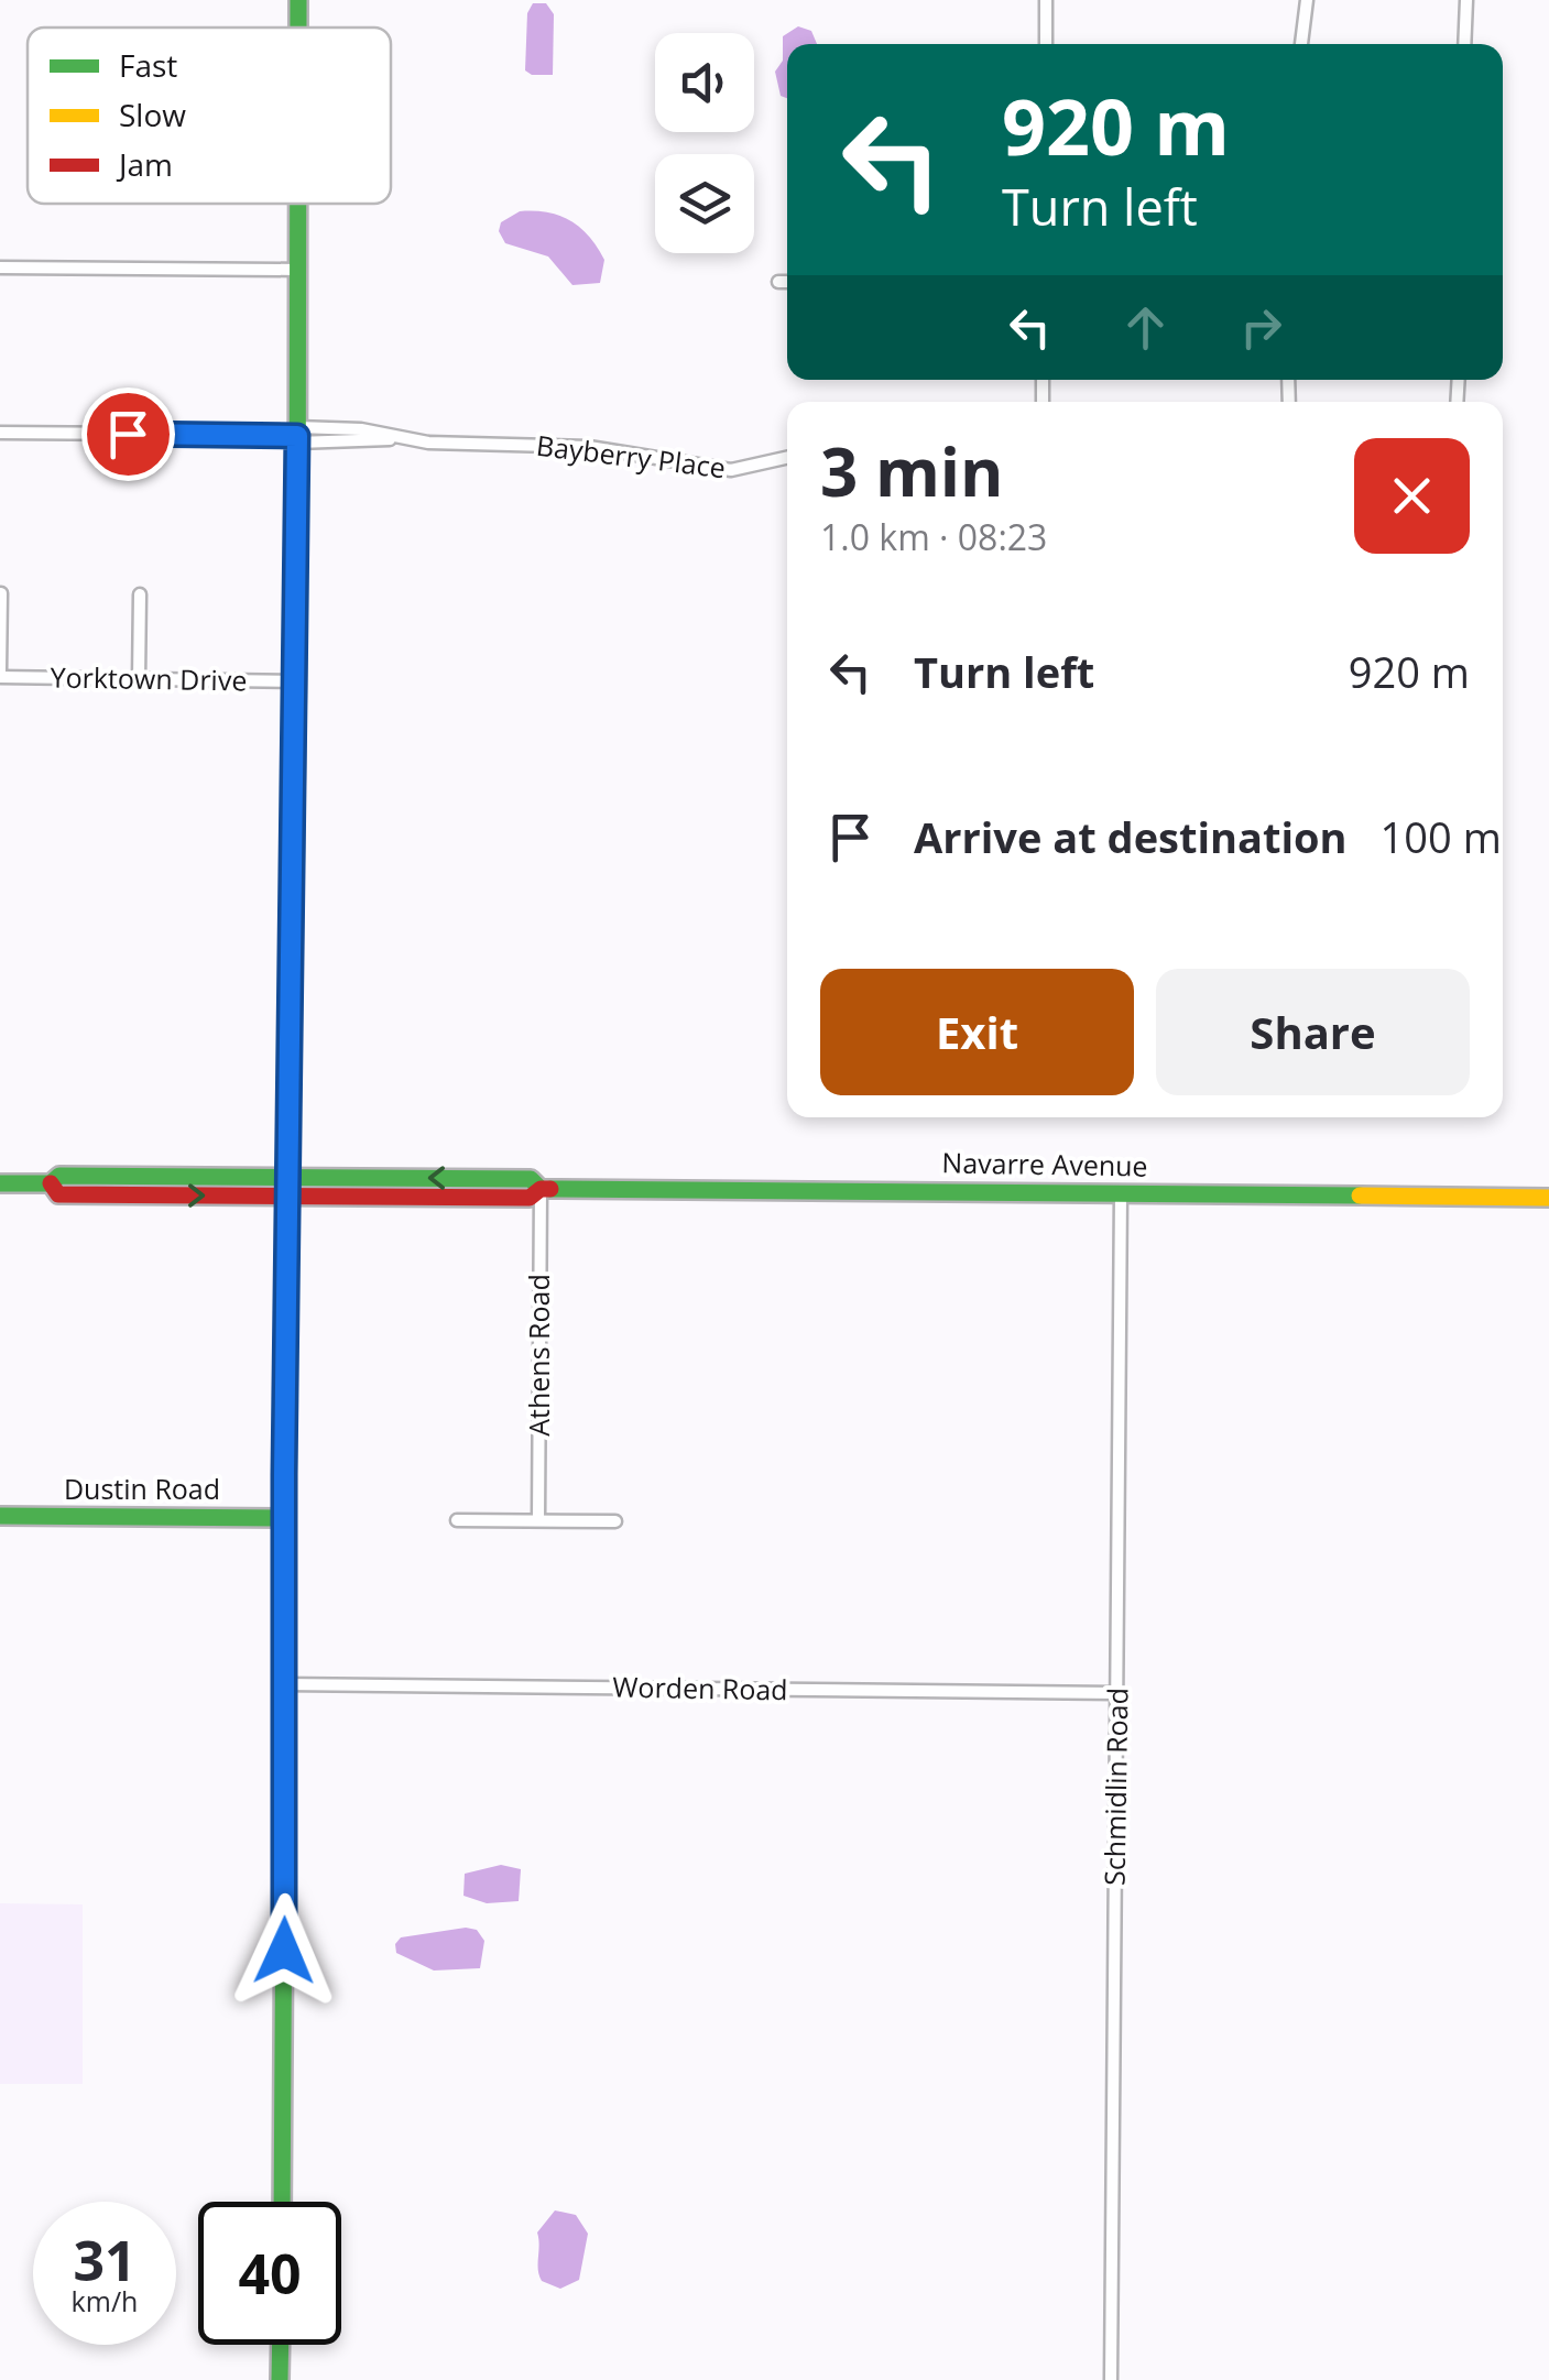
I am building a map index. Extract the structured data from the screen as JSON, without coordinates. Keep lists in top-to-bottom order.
{
  "streets": {
    "main road": ["Navarre Avenue", "Dustin Road"],
    "street": [
      "Bayberry Place",
      "Yorktown Drive",
      "Athens Road",
      "Worden Road",
      "Schmidlin Road"
    ]
  },
  "crossings": [
    ["Navarre Avenue", "Athens Road"],
    ["Navarre Avenue", "Schmidlin Road"],
    ["Worden Road", "Schmidlin Road"]
  ],
  "legend": ["Fast", "Slow", "Jam"],
  "page": {
    "turn": ["920 m", "Turn left"],
    "heading": ["3 min", "1.0 km · 08:23"],
    "list": [
      {
        "name": "Turn left",
        "value": "920 m"
      },
      {
        "name": "Arrive at destination",
        "value": "100 m"
      }
    ],
    "buttons": ["Exit", "Share"],
    "speed": "31 km/h",
    "limit": "40"
  }
}
